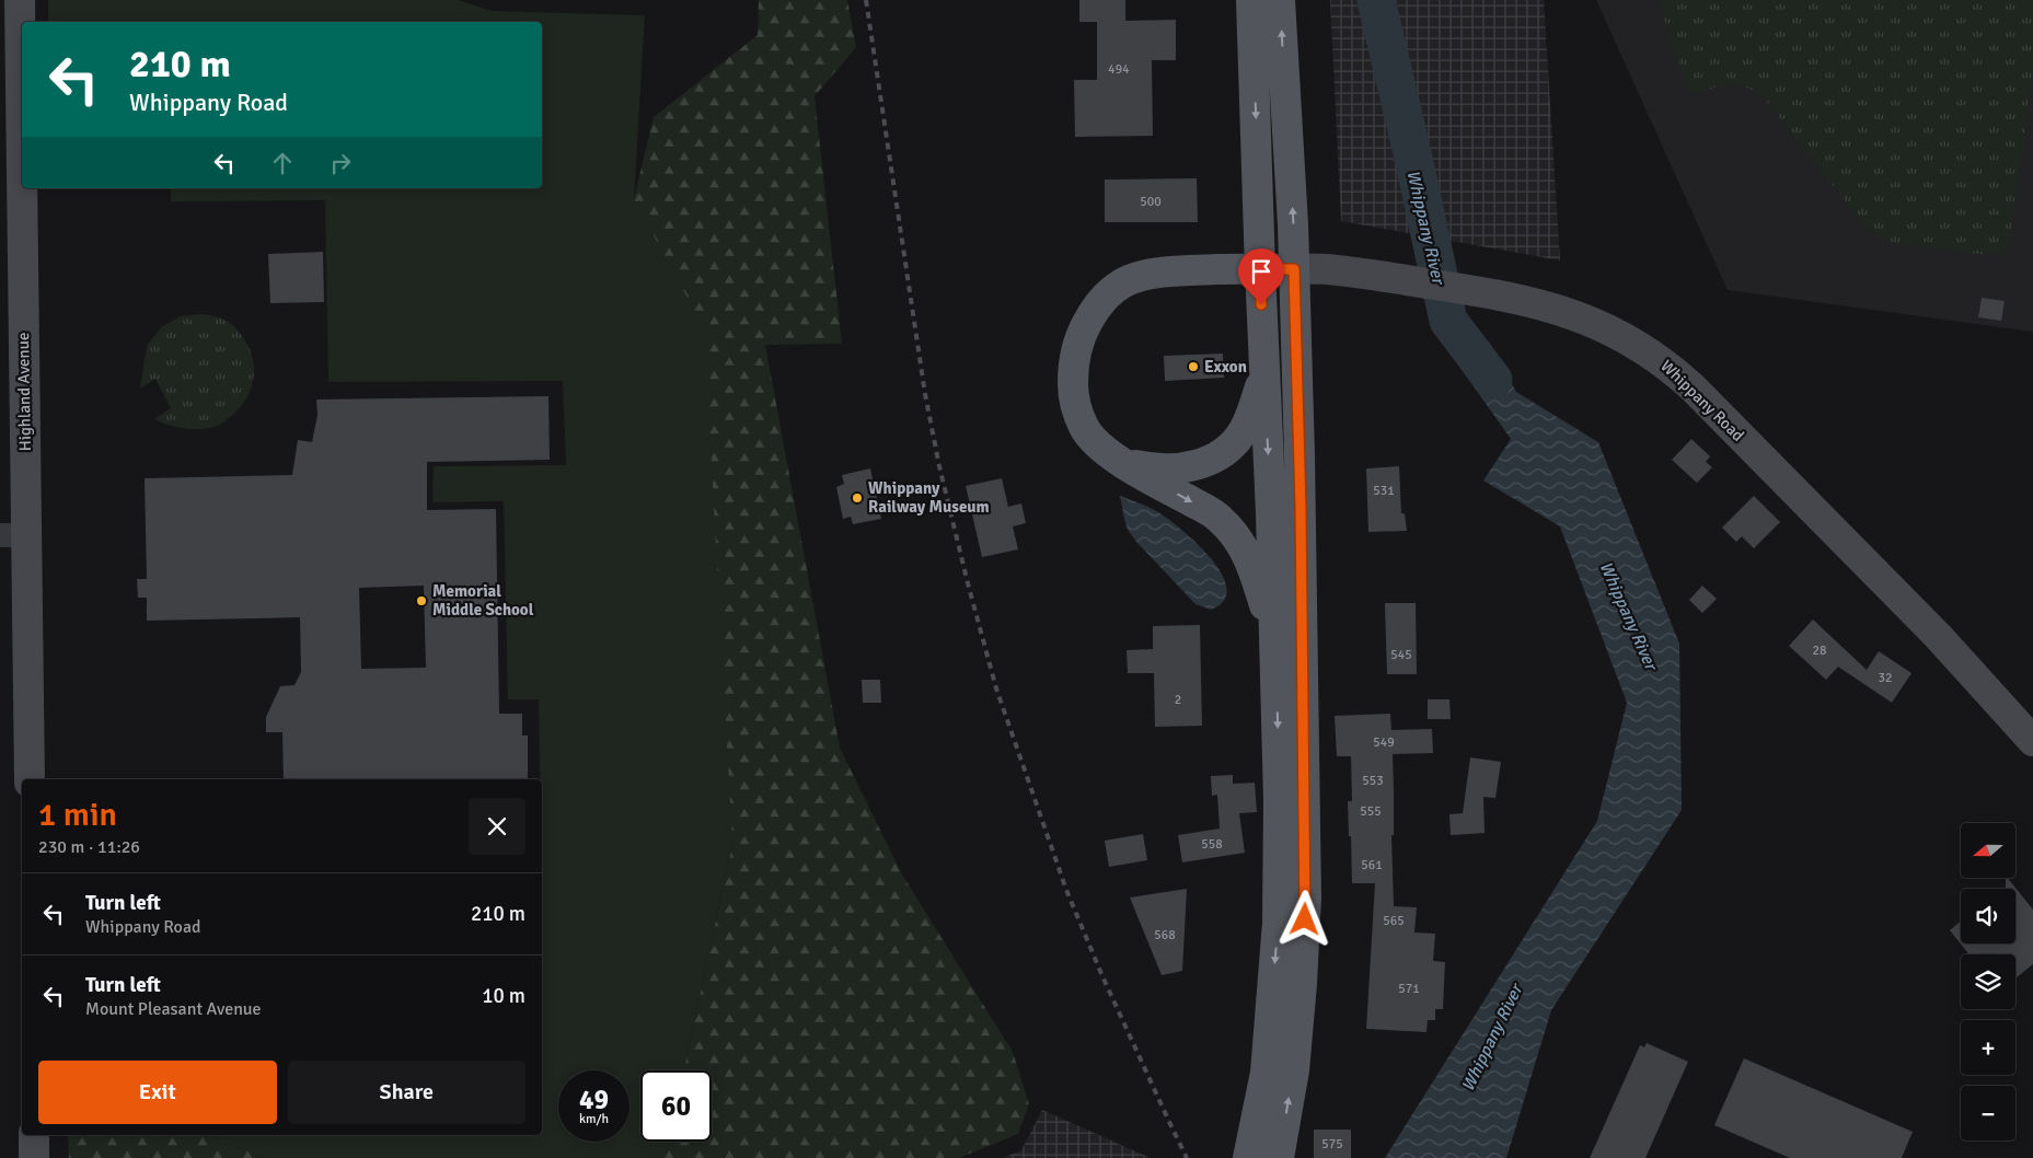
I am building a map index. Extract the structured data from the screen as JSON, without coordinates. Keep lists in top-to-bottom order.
{
  "streets": {
    "main road": ["Highland Avenue", "Whippany Road"]
  },
  "water": ["Whippany River"],
  "places": ["Exxon", "Whippany Railway Museum", "Memorial Middle School"],
  "house_numbers": [
    "494",
    "500",
    "531",
    "28",
    "545",
    "32",
    "2",
    "549",
    "553",
    "555",
    "558",
    "561",
    "565",
    "568",
    "571",
    "575"
  ],
  "north": "left",
  "page": {
    "turn": ["210 m", "Whippany Road"],
    "heading": ["1 min", "230 m · 11:26"],
    "map_buttons": ["+", "−"],
    "list": [
      {
        "name": "Turn left",
        "note": "Whippany Road",
        "value": "210 m"
      },
      {
        "name": "Turn left",
        "note": "Mount Pleasant Avenue",
        "value": "10 m"
      }
    ],
    "buttons": ["Exit", "Share"],
    "speed": "49 km/h",
    "limit": "60"
  }
}
